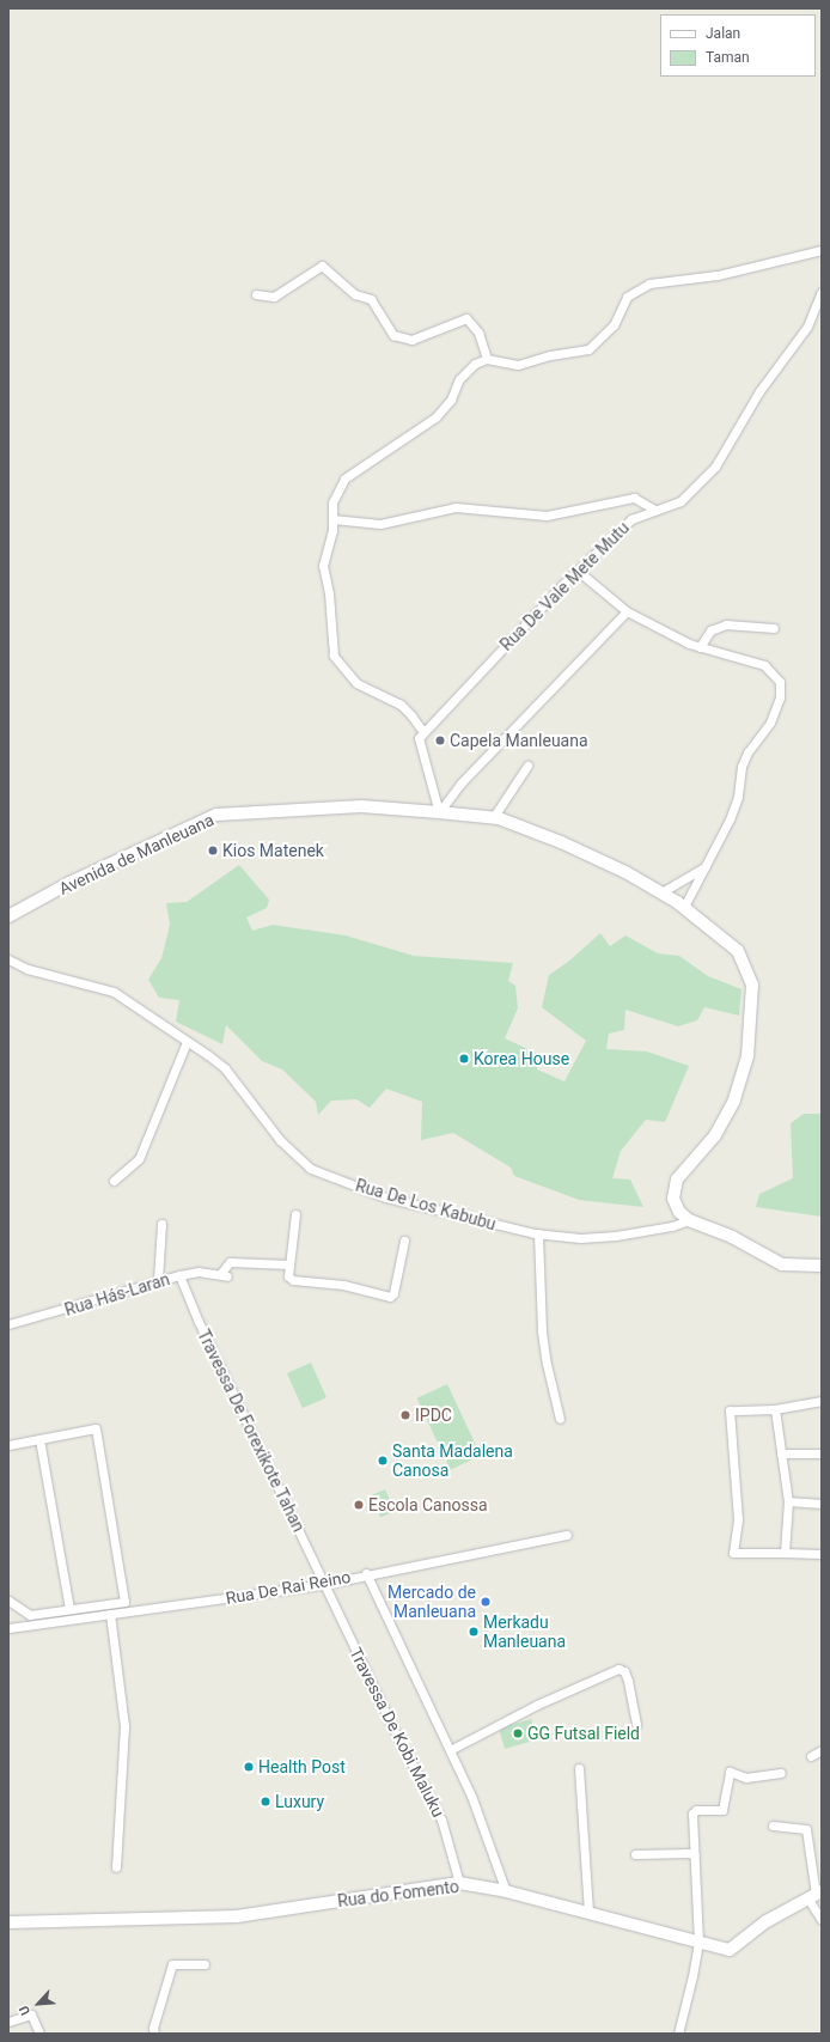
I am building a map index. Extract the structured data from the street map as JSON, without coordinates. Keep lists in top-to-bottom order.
{
  "streets": {
    "street": [
      "Rua De Vale Mete Mutu",
      "Avenida de Manleuana",
      "Rua De Los Kabubu",
      "Rua Hás-Laran",
      "Travessa De Forexikote Tahan",
      "Rua De Rai Reino",
      "Travessa De Kobi Maluku",
      "Rua do Fomento"
    ]
  },
  "crossings": [
    ["Avenida de Manleuana", "Rua De Los Kabubu"],
    ["Rua Hás-Laran", "Travessa De Forexikote Tahan"],
    ["Travessa De Forexikote Tahan", "Rua De Rai Reino"],
    ["Travessa De Forexikote Tahan", "Travessa De Kobi Maluku"],
    ["Rua De Rai Reino", "Travessa De Kobi Maluku"],
    ["Travessa De Kobi Maluku", "Rua do Fomento"]
  ],
  "places": [
    "Capela Manleuana",
    "Kios Matenek",
    "Korea House",
    "IPDC",
    "Santa Madalena Canosa",
    "Escola Canossa",
    "Mercado de Manleuana",
    "Merkadu Manleuana",
    "GG Futsal Field",
    "Health Post",
    "Luxury"
  ],
  "legend": ["Jalan", "Taman"],
  "north": "bottom left"
}
